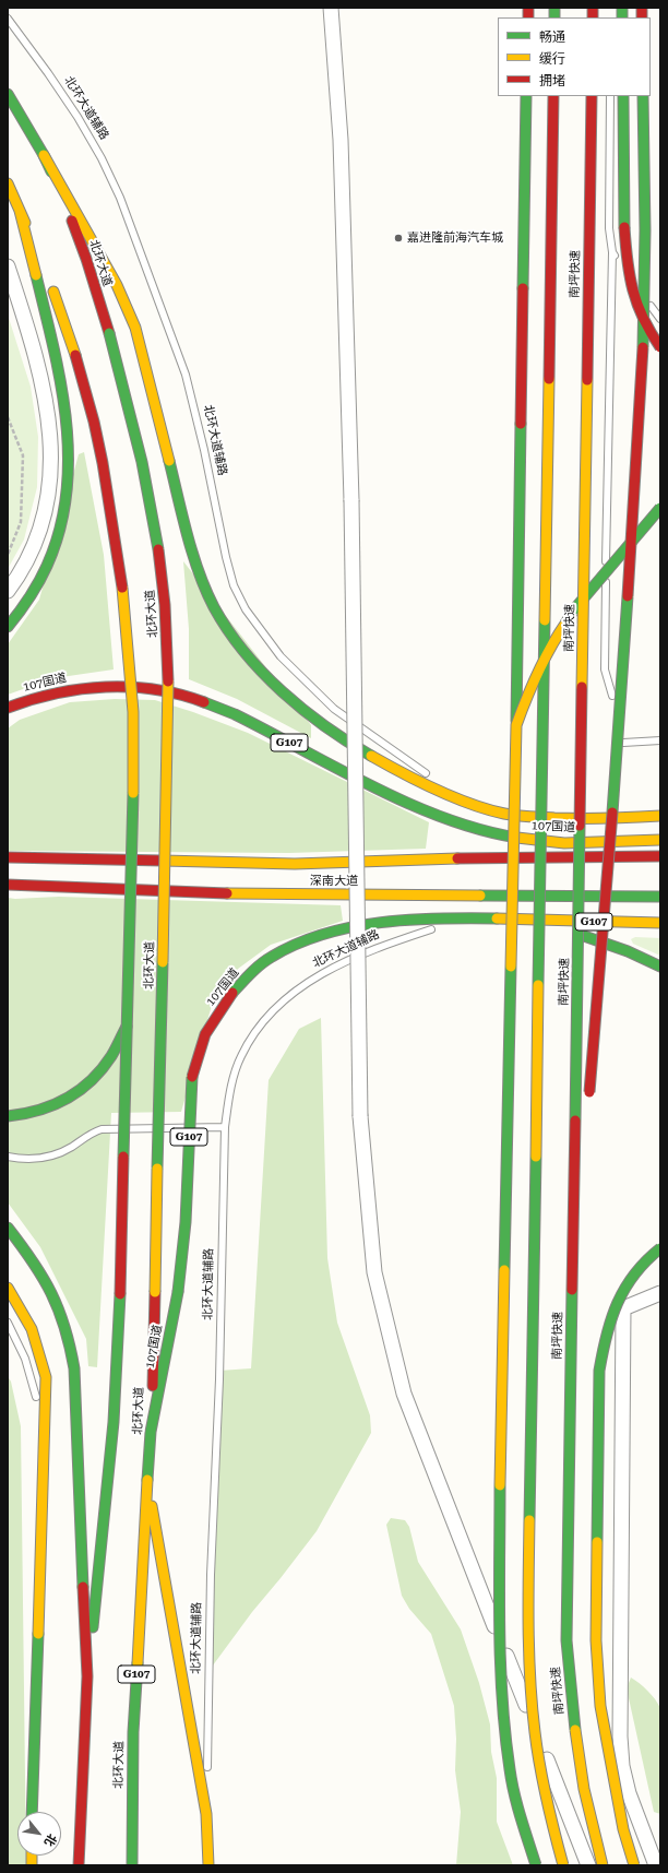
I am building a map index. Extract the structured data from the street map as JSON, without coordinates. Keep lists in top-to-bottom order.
{
  "streets": {
    "main road": [
      "北环大道辅路",
      "北环大道",
      "南坪快速",
      "107国道",
      "G107",
      "深南大道"
    ]
  },
  "crossings": [
    ["北环大道辅路", "北环大道"],
    ["北环大道", "107国道"]
  ],
  "places": ["嘉进隆前海汽车城"],
  "legend": ["畅通", "缓行", "拥堵"],
  "north": "bottom right"
}
